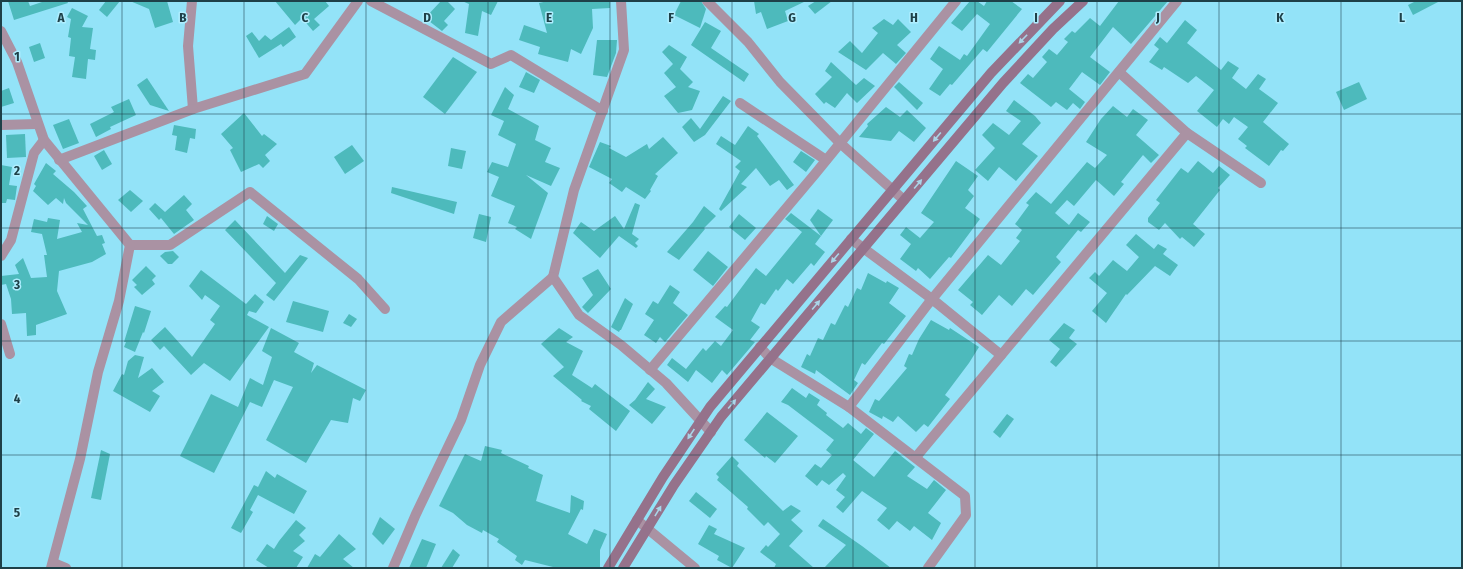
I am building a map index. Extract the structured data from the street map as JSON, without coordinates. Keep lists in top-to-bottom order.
{
  "grid": {
    "columns": [
      "A",
      "B",
      "C",
      "D",
      "E",
      "F",
      "G",
      "H",
      "I",
      "J",
      "K",
      "L"
    ],
    "rows": [
      "1",
      "2",
      "3",
      "4",
      "5"
    ]
  }
}
